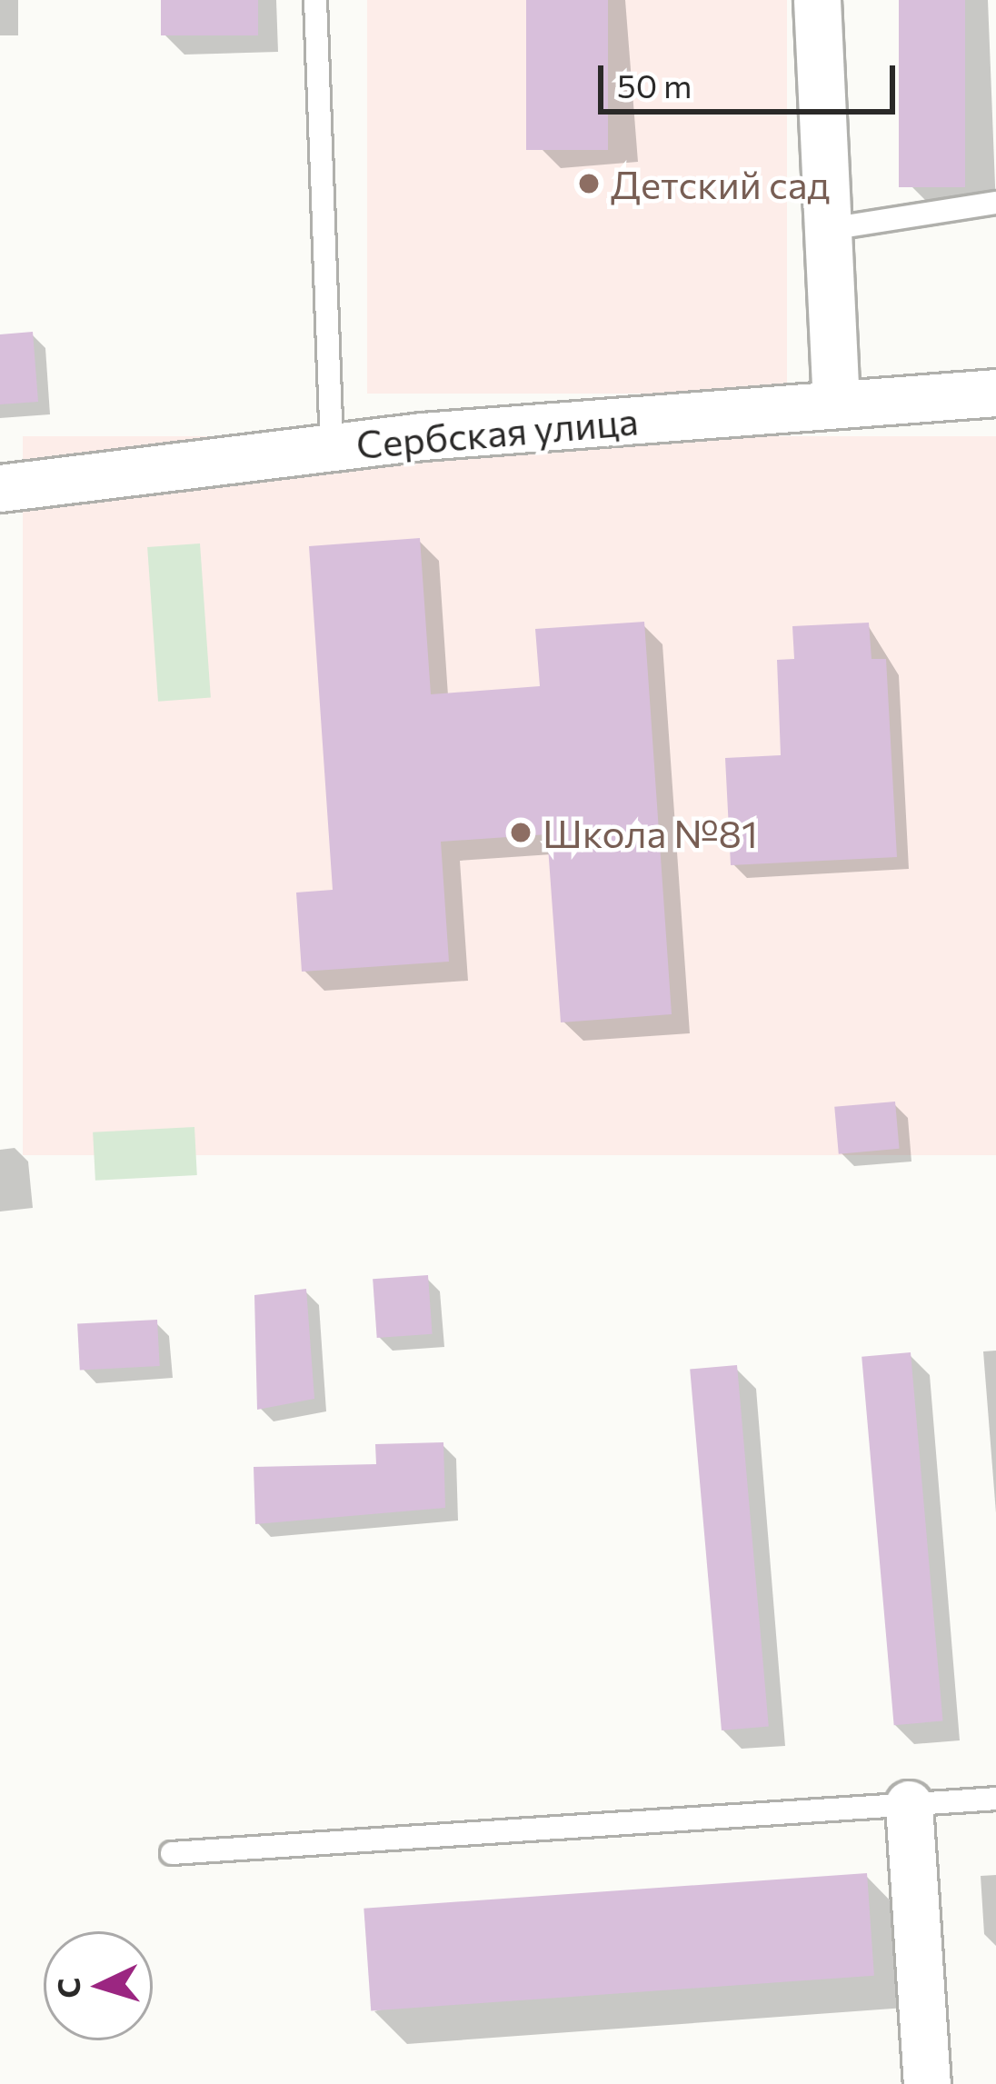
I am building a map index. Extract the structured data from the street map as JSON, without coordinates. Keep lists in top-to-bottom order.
{
  "streets": {
    "street": ["Сербская улица"]
  },
  "places": ["Детский сад", "Школа №81"],
  "scale_bar": "50 m",
  "north": "left"
}
